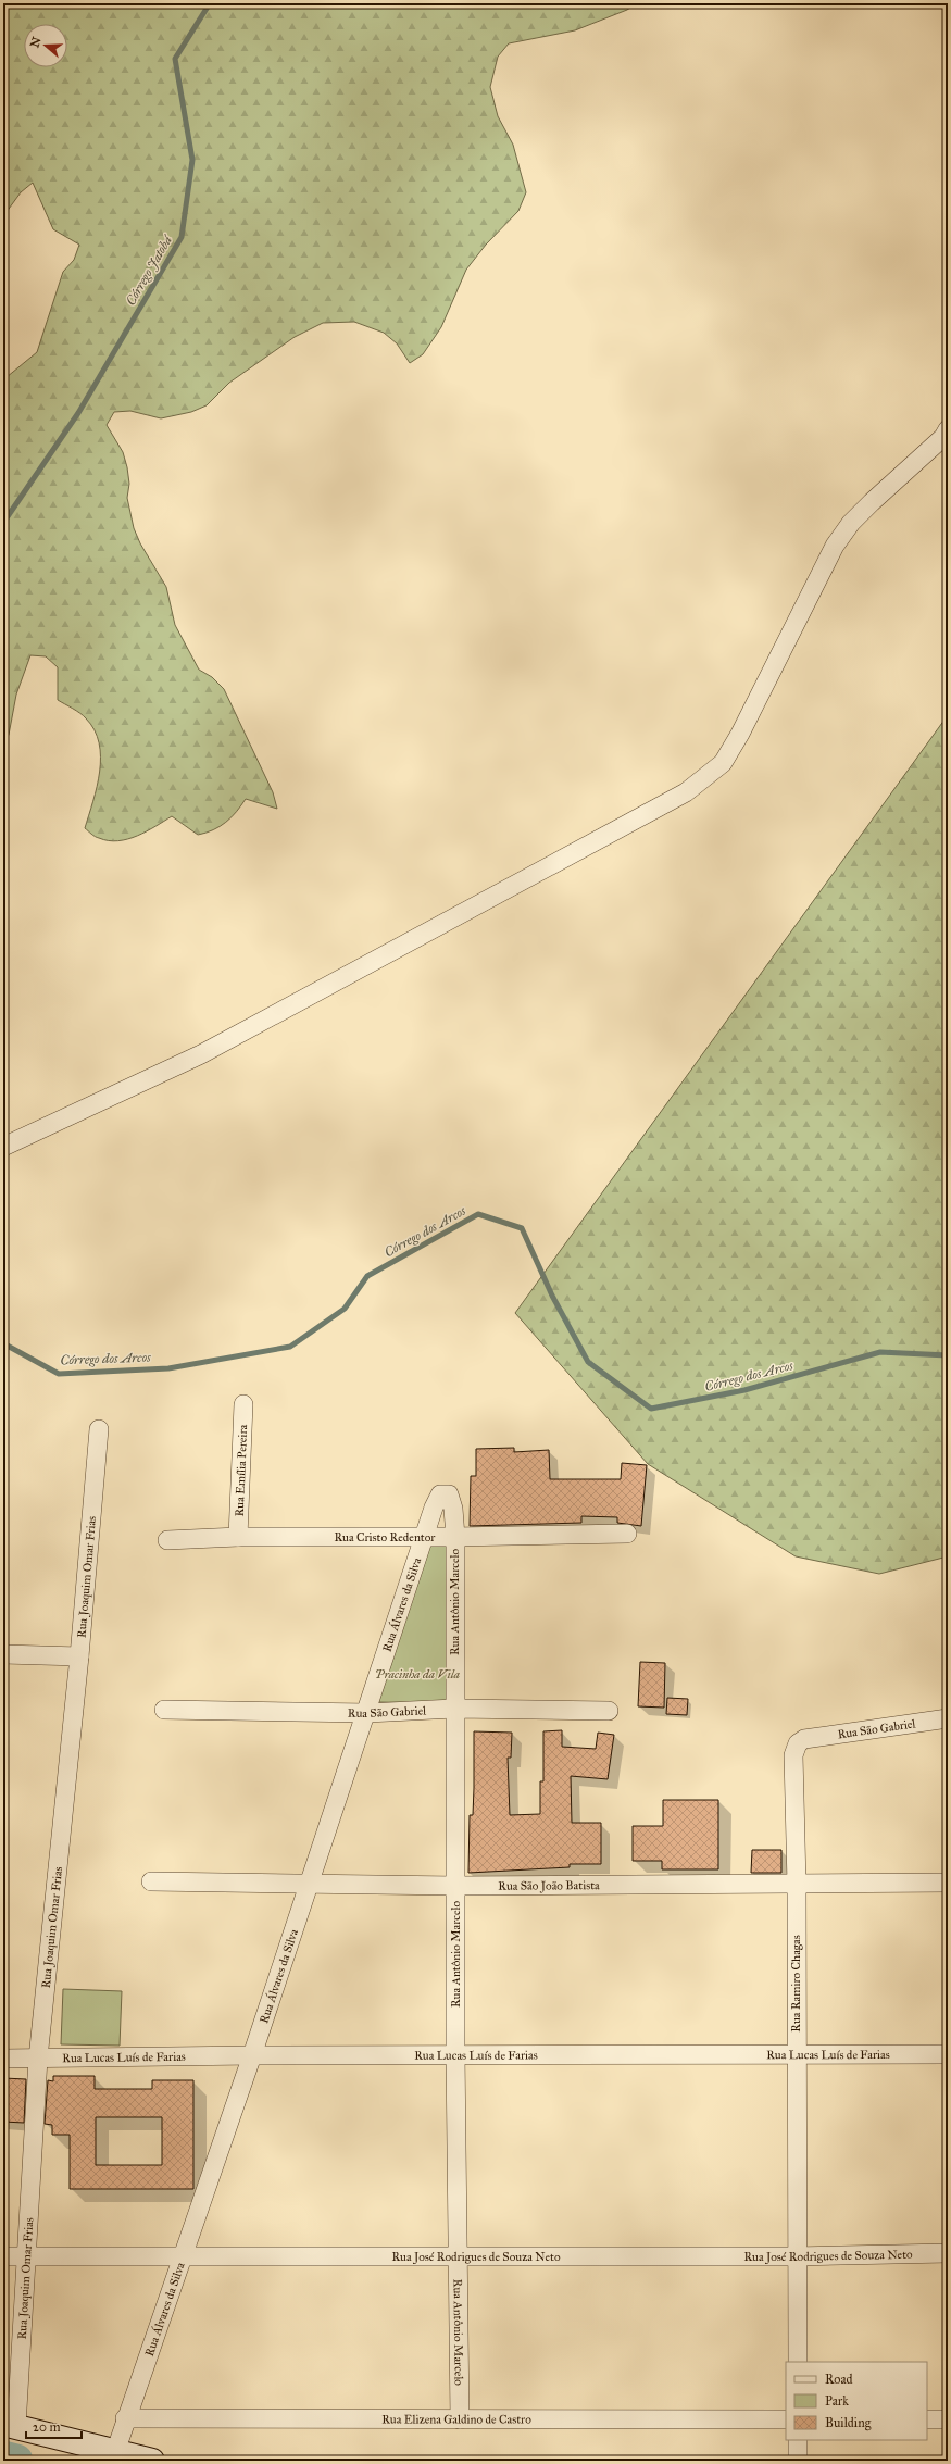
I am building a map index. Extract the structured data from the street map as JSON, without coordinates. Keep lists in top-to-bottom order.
{
  "streets": {
    "street": [
      "Rua Emília Pereira",
      "Rua Cristo Redentor",
      "Rua Joaquim Omar Frias",
      "Rua Antônio Marcelo",
      "Rua Álvares da Silva",
      "Rua São Gabriel",
      "Rua São João Batista",
      "Rua Ramiro Chagas",
      "Rua Lucas Luís de Farias",
      "Rua José Rodrigues de Souza Neto",
      "Rua Elizena Galdino de Castro"
    ]
  },
  "crossings": [
    ["Rua Emília Pereira", "Rua Cristo Redentor"],
    ["Rua Cristo Redentor", "Rua Antônio Marcelo"],
    ["Rua Cristo Redentor", "Rua Álvares da Silva"],
    ["Rua Joaquim Omar Frias", "Rua Lucas Luís de Farias"],
    ["Rua Joaquim Omar Frias", "Rua José Rodrigues de Souza Neto"],
    ["Rua Antônio Marcelo", "Rua Álvares da Silva"],
    ["Rua Antônio Marcelo", "Rua São Gabriel"],
    ["Rua Antônio Marcelo", "Rua São João Batista"],
    ["Rua Antônio Marcelo", "Rua Lucas Luís de Farias"],
    ["Rua Antônio Marcelo", "Rua José Rodrigues de Souza Neto"],
    ["Rua Antônio Marcelo", "Rua Elizena Galdino de Castro"],
    ["Rua Álvares da Silva", "Rua São Gabriel"],
    ["Rua Álvares da Silva", "Rua São João Batista"],
    ["Rua Álvares da Silva", "Rua Lucas Luís de Farias"],
    ["Rua Álvares da Silva", "Rua José Rodrigues de Souza Neto"],
    ["Rua Álvares da Silva", "Rua Elizena Galdino de Castro"],
    ["Rua São Gabriel", "Rua Ramiro Chagas"],
    ["Rua São João Batista", "Rua Ramiro Chagas"],
    ["Rua Ramiro Chagas", "Rua Lucas Luís de Farias"],
    ["Rua Ramiro Chagas", "Rua José Rodrigues de Souza Neto"]
  ],
  "water": ["Córrego Jatobá", "Córrego dos Arcos"],
  "parks": ["Pracinha da Vila"],
  "legend": ["Road", "Park", "Building"],
  "scale_bar": "20 m",
  "north": "left"
}
